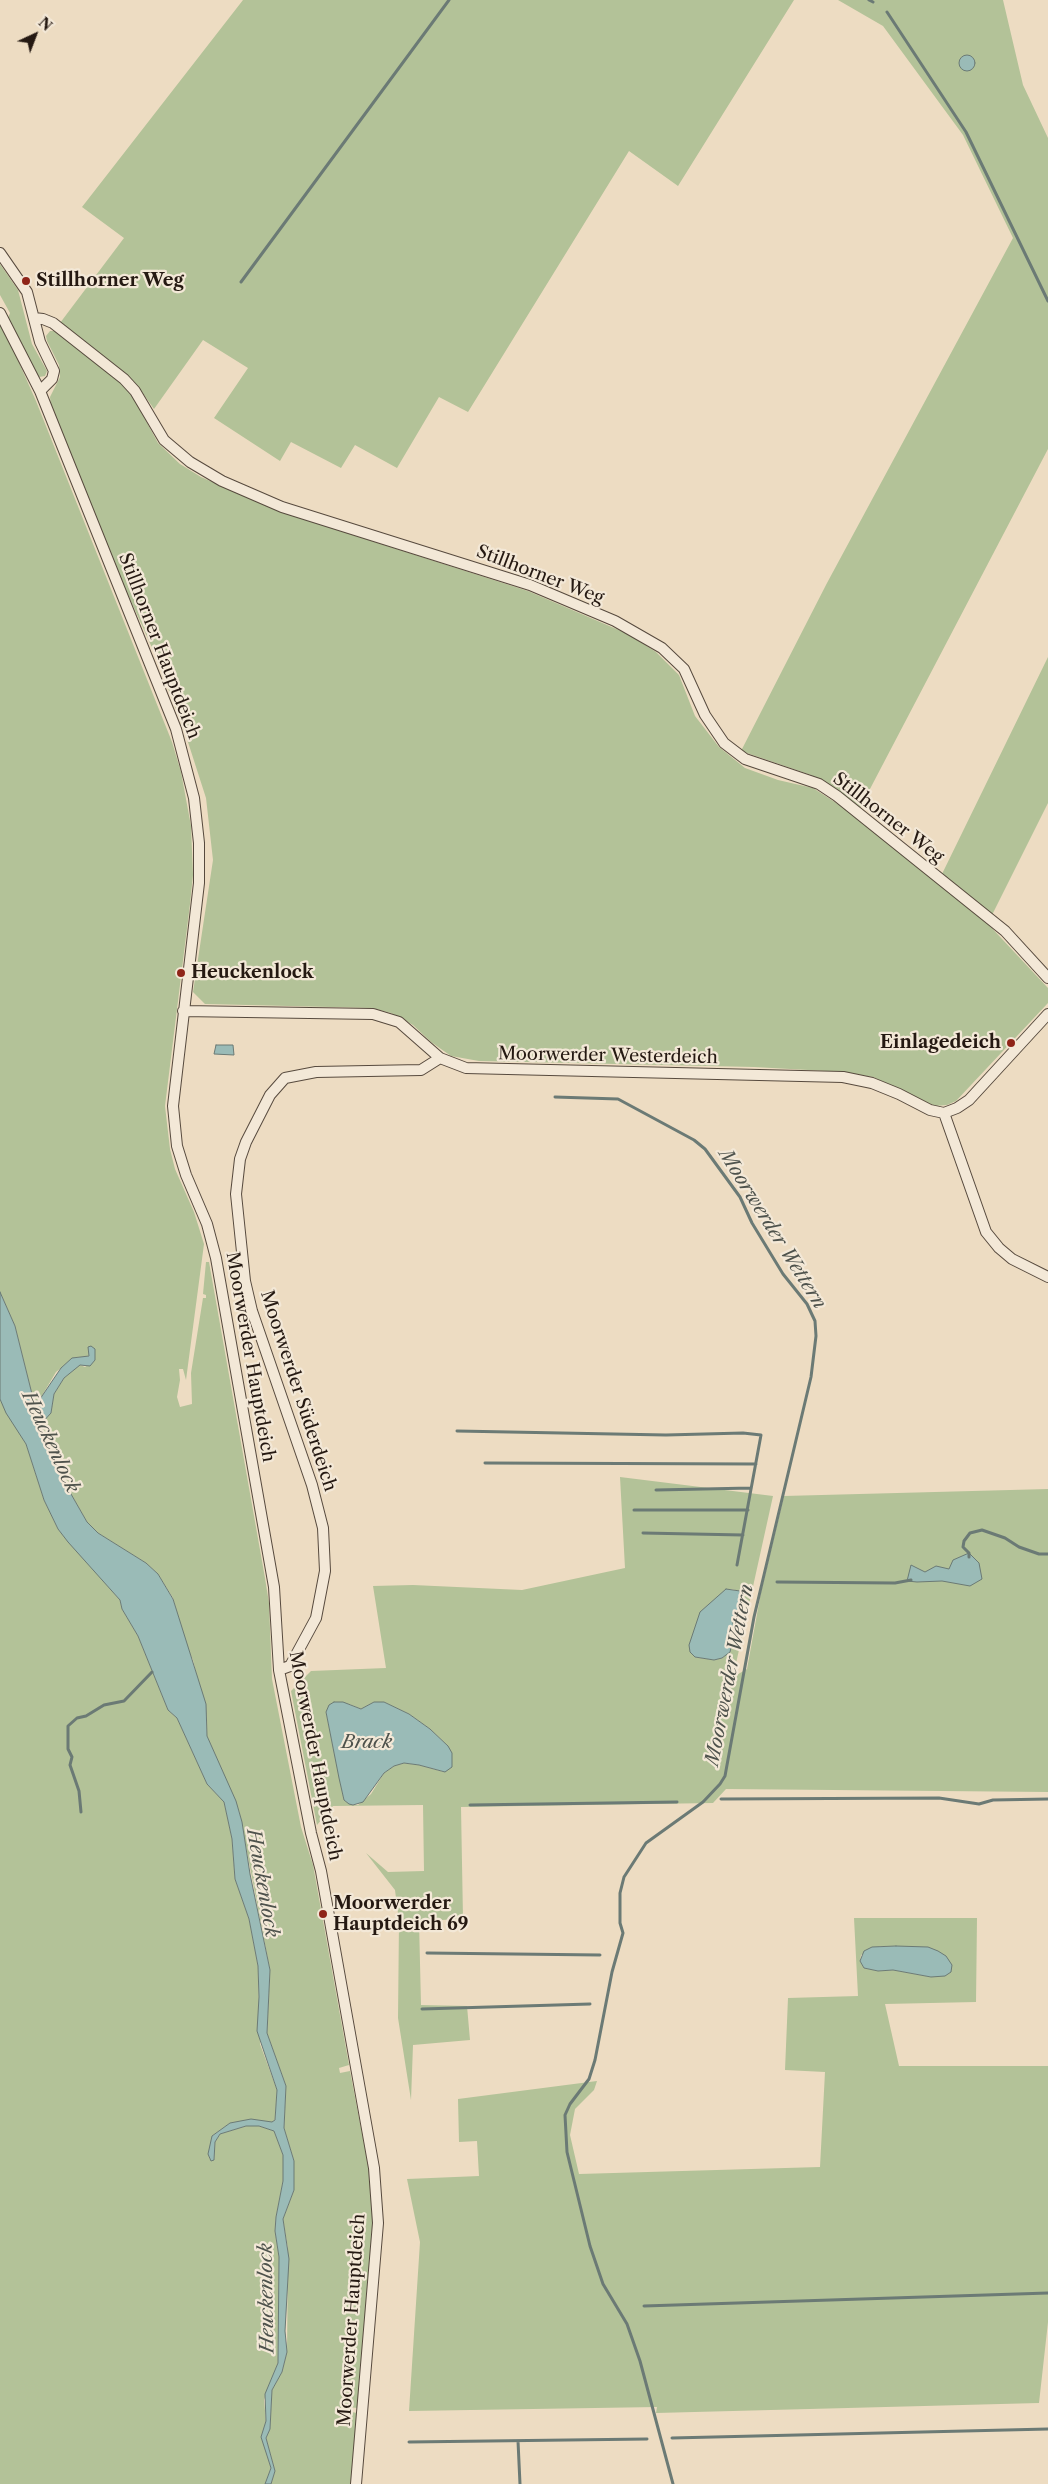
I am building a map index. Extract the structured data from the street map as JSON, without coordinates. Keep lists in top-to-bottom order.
{
  "streets": {
    "street": [
      "Stillhorner Weg",
      "Stillhorner Hauptdeich",
      "Moorwerder Westerdeich",
      "Moorwerder Hauptdeich",
      "Moorwerder Süderdeich"
    ]
  },
  "crossings": [
    ["Stillhorner Hauptdeich", "Moorwerder Hauptdeich"],
    ["Moorwerder Westerdeich", "Moorwerder Süderdeich"],
    ["Moorwerder Hauptdeich", "Moorwerder Süderdeich"]
  ],
  "water": ["Moorwerder Wettern", "Heuckenlock", "Brack"],
  "places": [
    "Stillhorner Weg",
    "Heuckenlock",
    "Einlagedeich",
    "Moorwerder Hauptdeich 69"
  ],
  "north": "top right"
}
